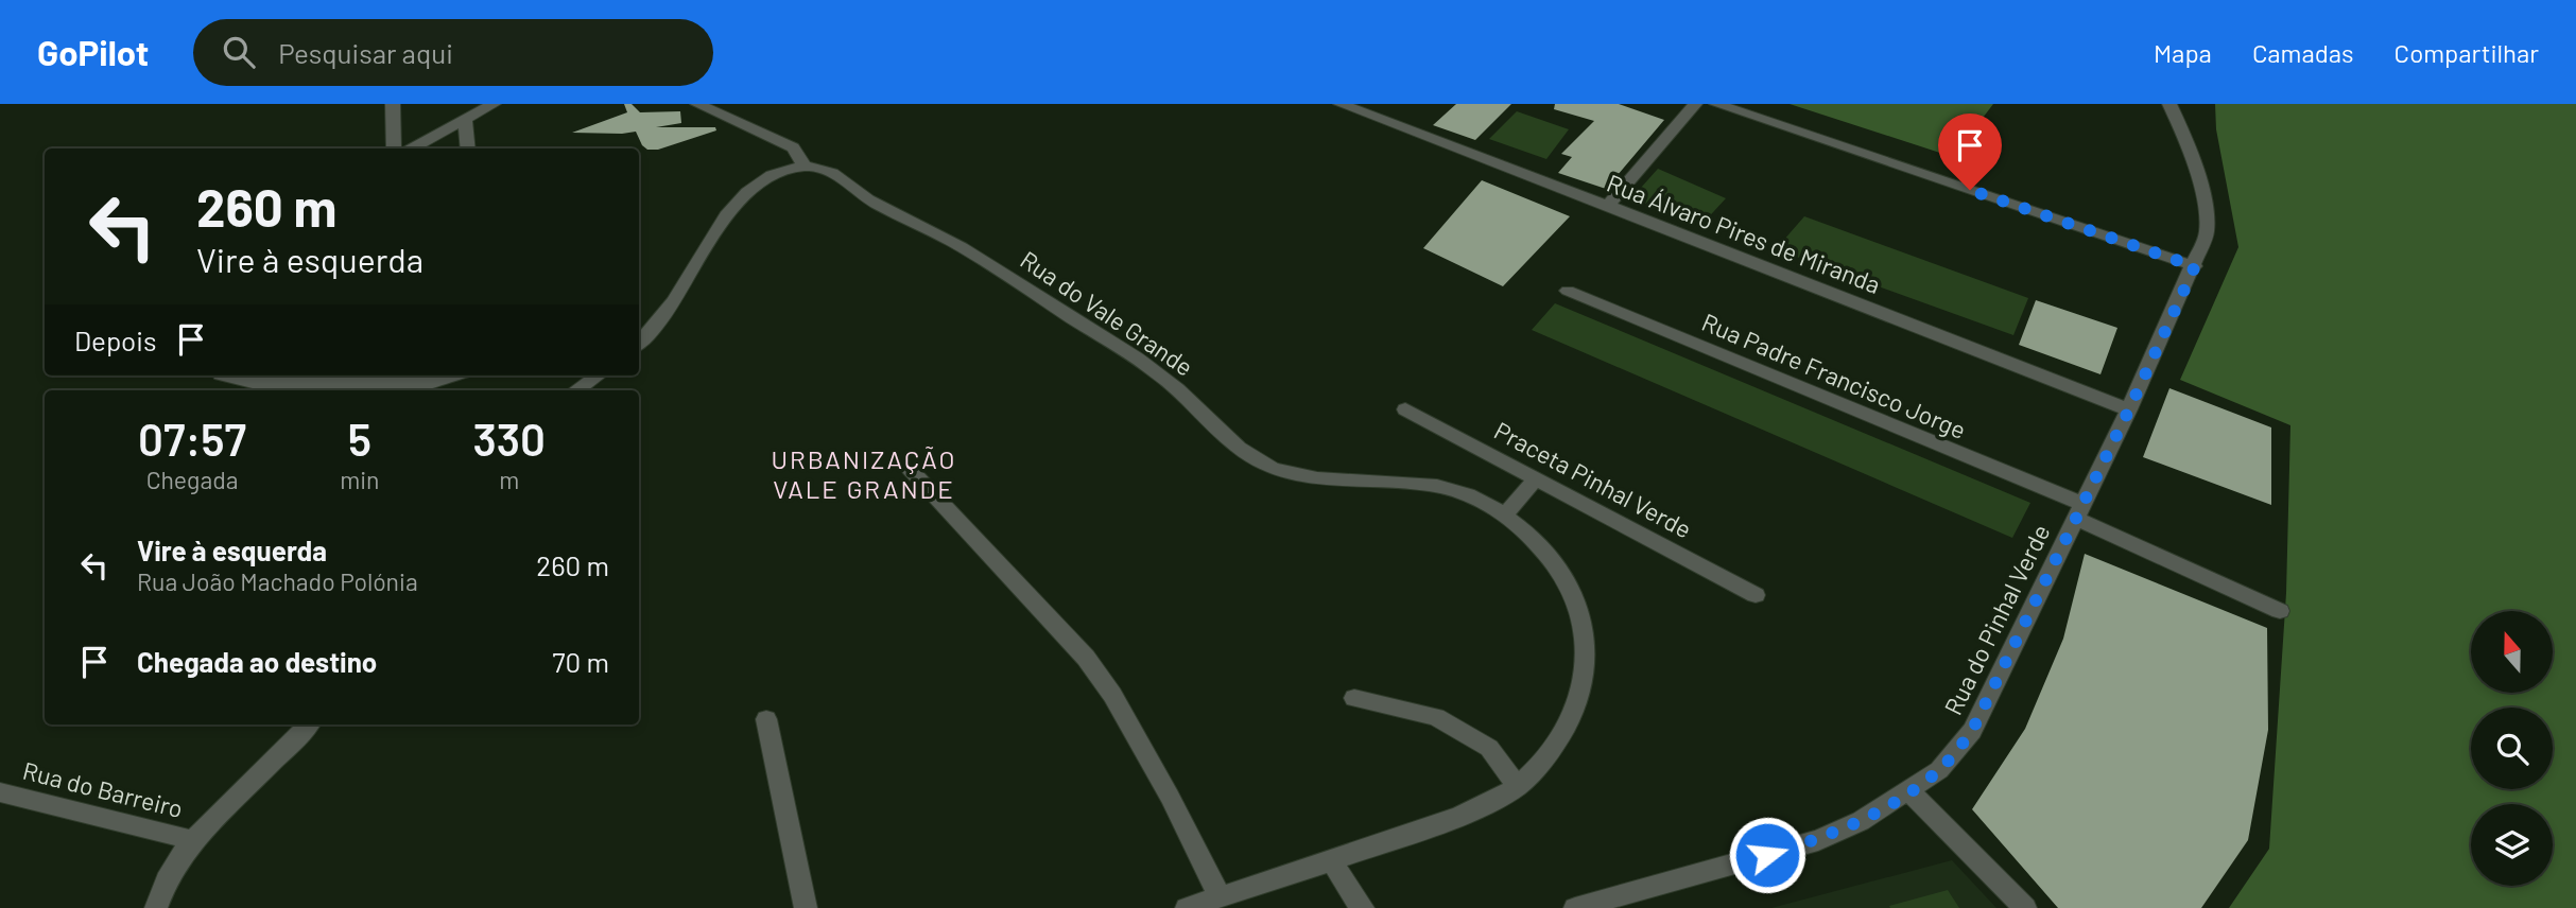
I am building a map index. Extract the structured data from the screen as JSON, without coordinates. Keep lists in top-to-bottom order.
{
  "streets": {
    "street": [
      "Rua Álvaro Pires de Miranda",
      "Rua do Vale Grande",
      "Rua Padre Francisco Jorge",
      "Praceta Pinhal Verde",
      "Rua do Pinhal Verde",
      "Rua do Barreiro"
    ]
  },
  "crossings": [
    ["Rua Álvaro Pires de Miranda", "Rua do Pinhal Verde"],
    ["Rua Padre Francisco Jorge", "Rua do Pinhal Verde"]
  ],
  "districts": ["URBANIZAÇÃO VALE GRANDE"],
  "north": "top",
  "page": {
    "header": "GoPilot",
    "search": "Pesquisar aqui",
    "nav": ["Mapa", "Camadas", "Compartilhar"],
    "turn": ["260 m", "Vire à esquerda"],
    "then": "Depois",
    "eta": [
      "07:57",
      "Chegada",
      "5",
      "min",
      "330",
      "m"
    ],
    "list": [
      {
        "name": "Vire à esquerda",
        "note": "Rua João Machado Polónia",
        "value": "260 m"
      },
      {
        "name": "Chegada ao destino",
        "value": "70 m"
      }
    ]
  }
}
